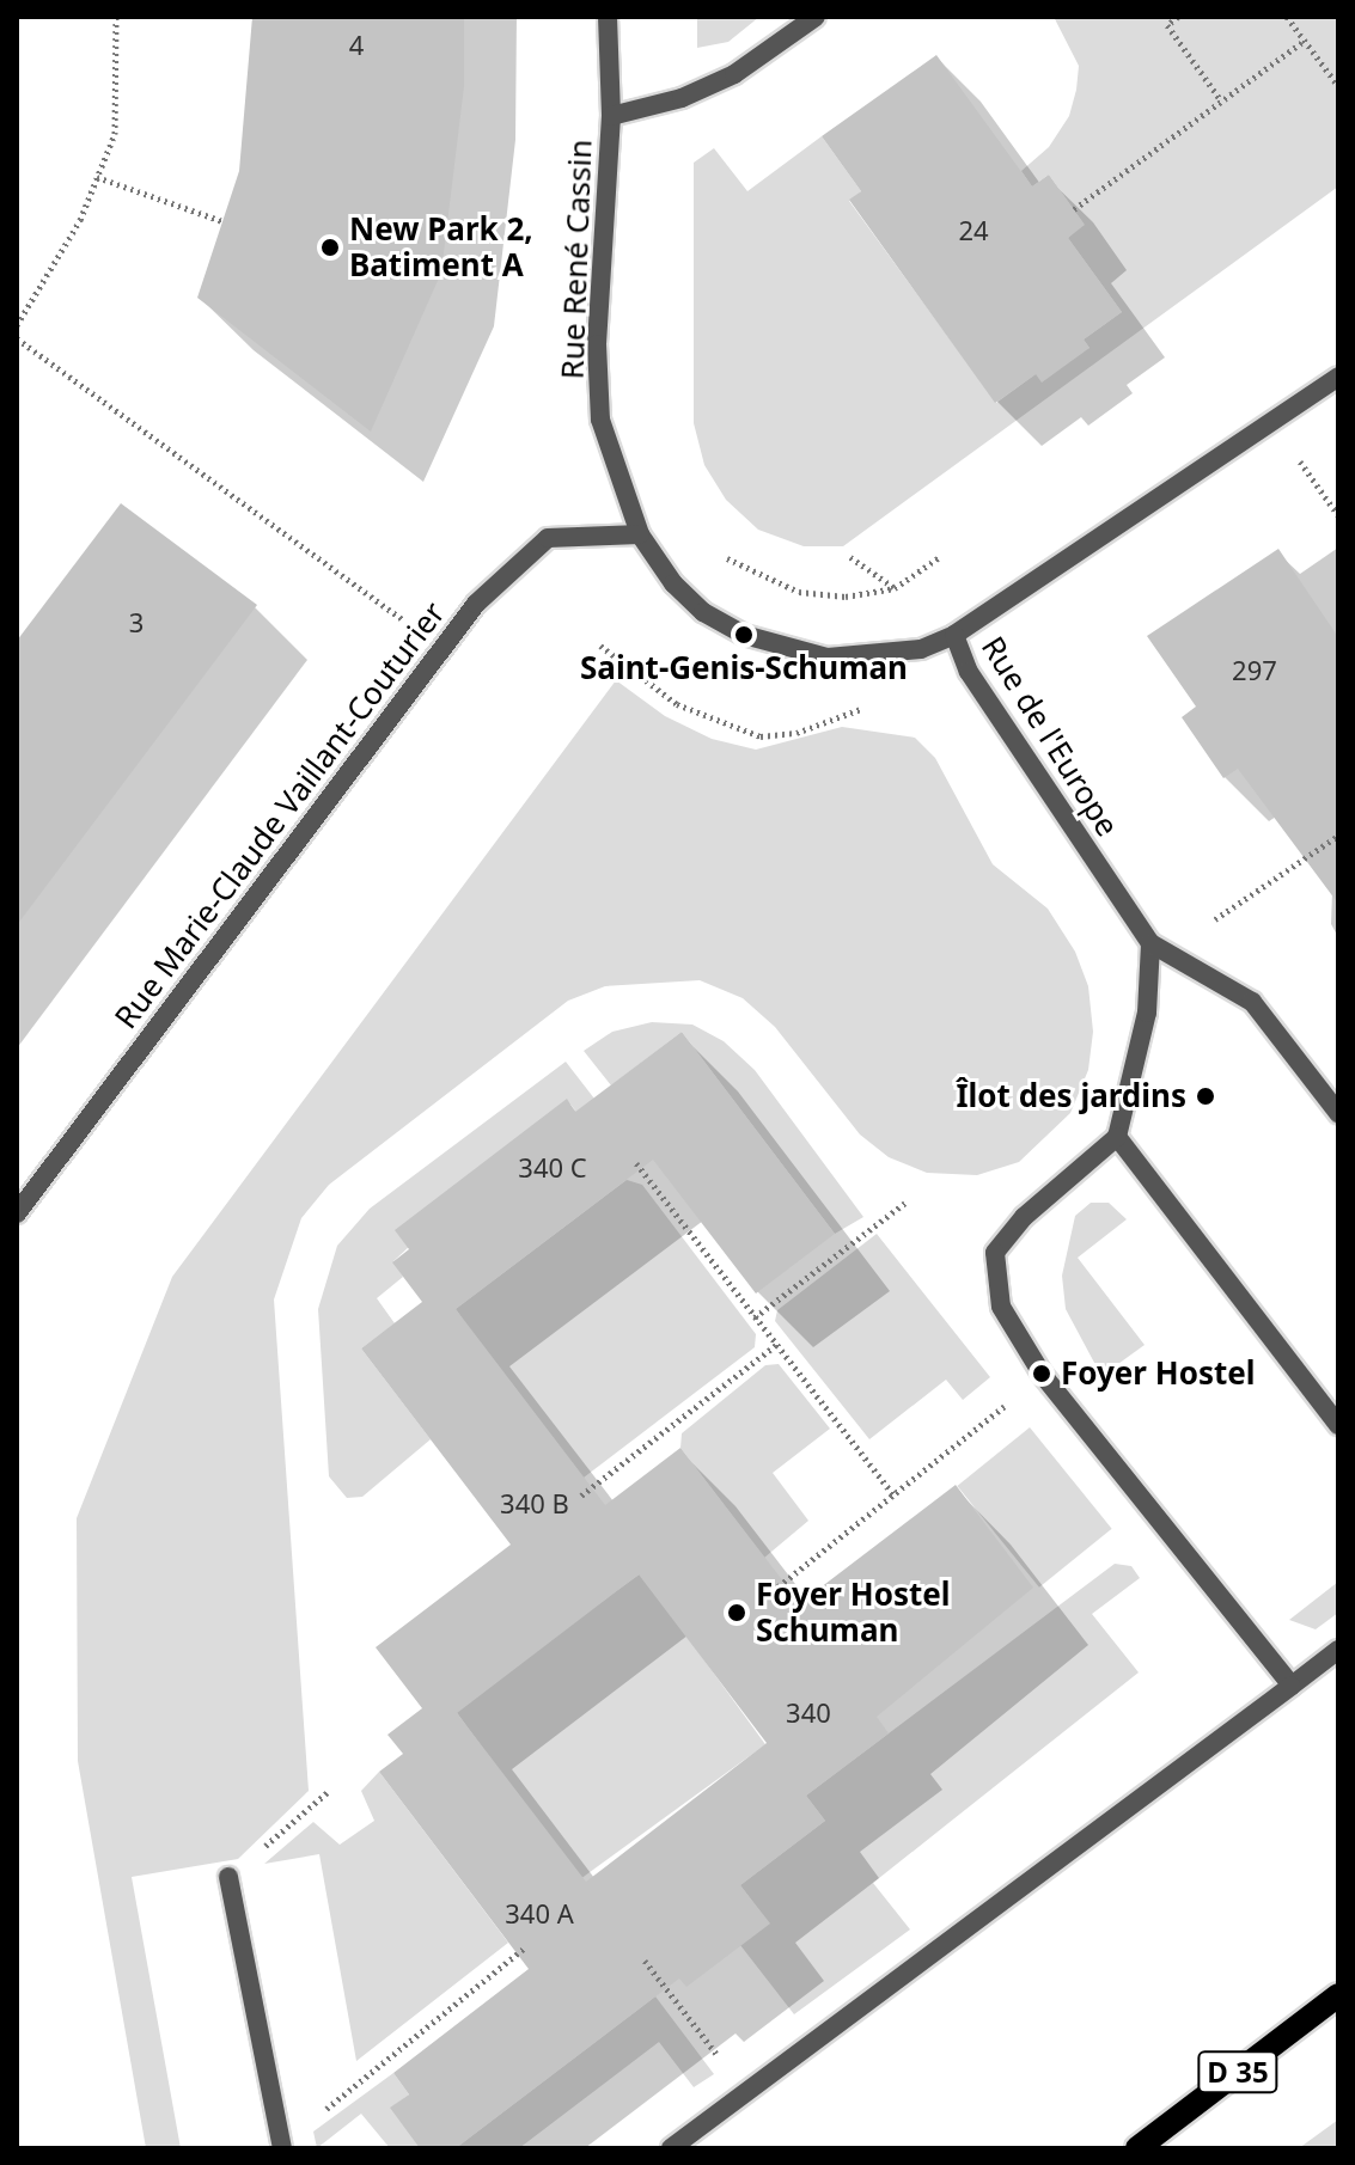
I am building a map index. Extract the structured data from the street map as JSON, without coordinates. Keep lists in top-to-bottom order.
{
  "streets": {
    "main road": ["D 35"],
    "street": ["Rue René Cassin", "Rue de l'Europe", "Rue Marie-Claude Vaillant-Couturier"]
  },
  "crossings": [
    ["Rue René Cassin", "Rue de l'Europe"],
    ["Rue René Cassin", "Rue Marie-Claude Vaillant-Couturier"]
  ],
  "places": [
    "New Park 2, Batiment A",
    "Saint-Genis-Schuman",
    "Îlot des jardins",
    "Foyer Hostel",
    "Foyer Hostel Schuman"
  ],
  "house_numbers": [
    "4",
    "24",
    "3",
    "297",
    "340 C",
    "340 B",
    "340",
    "340 A"
  ]
}
